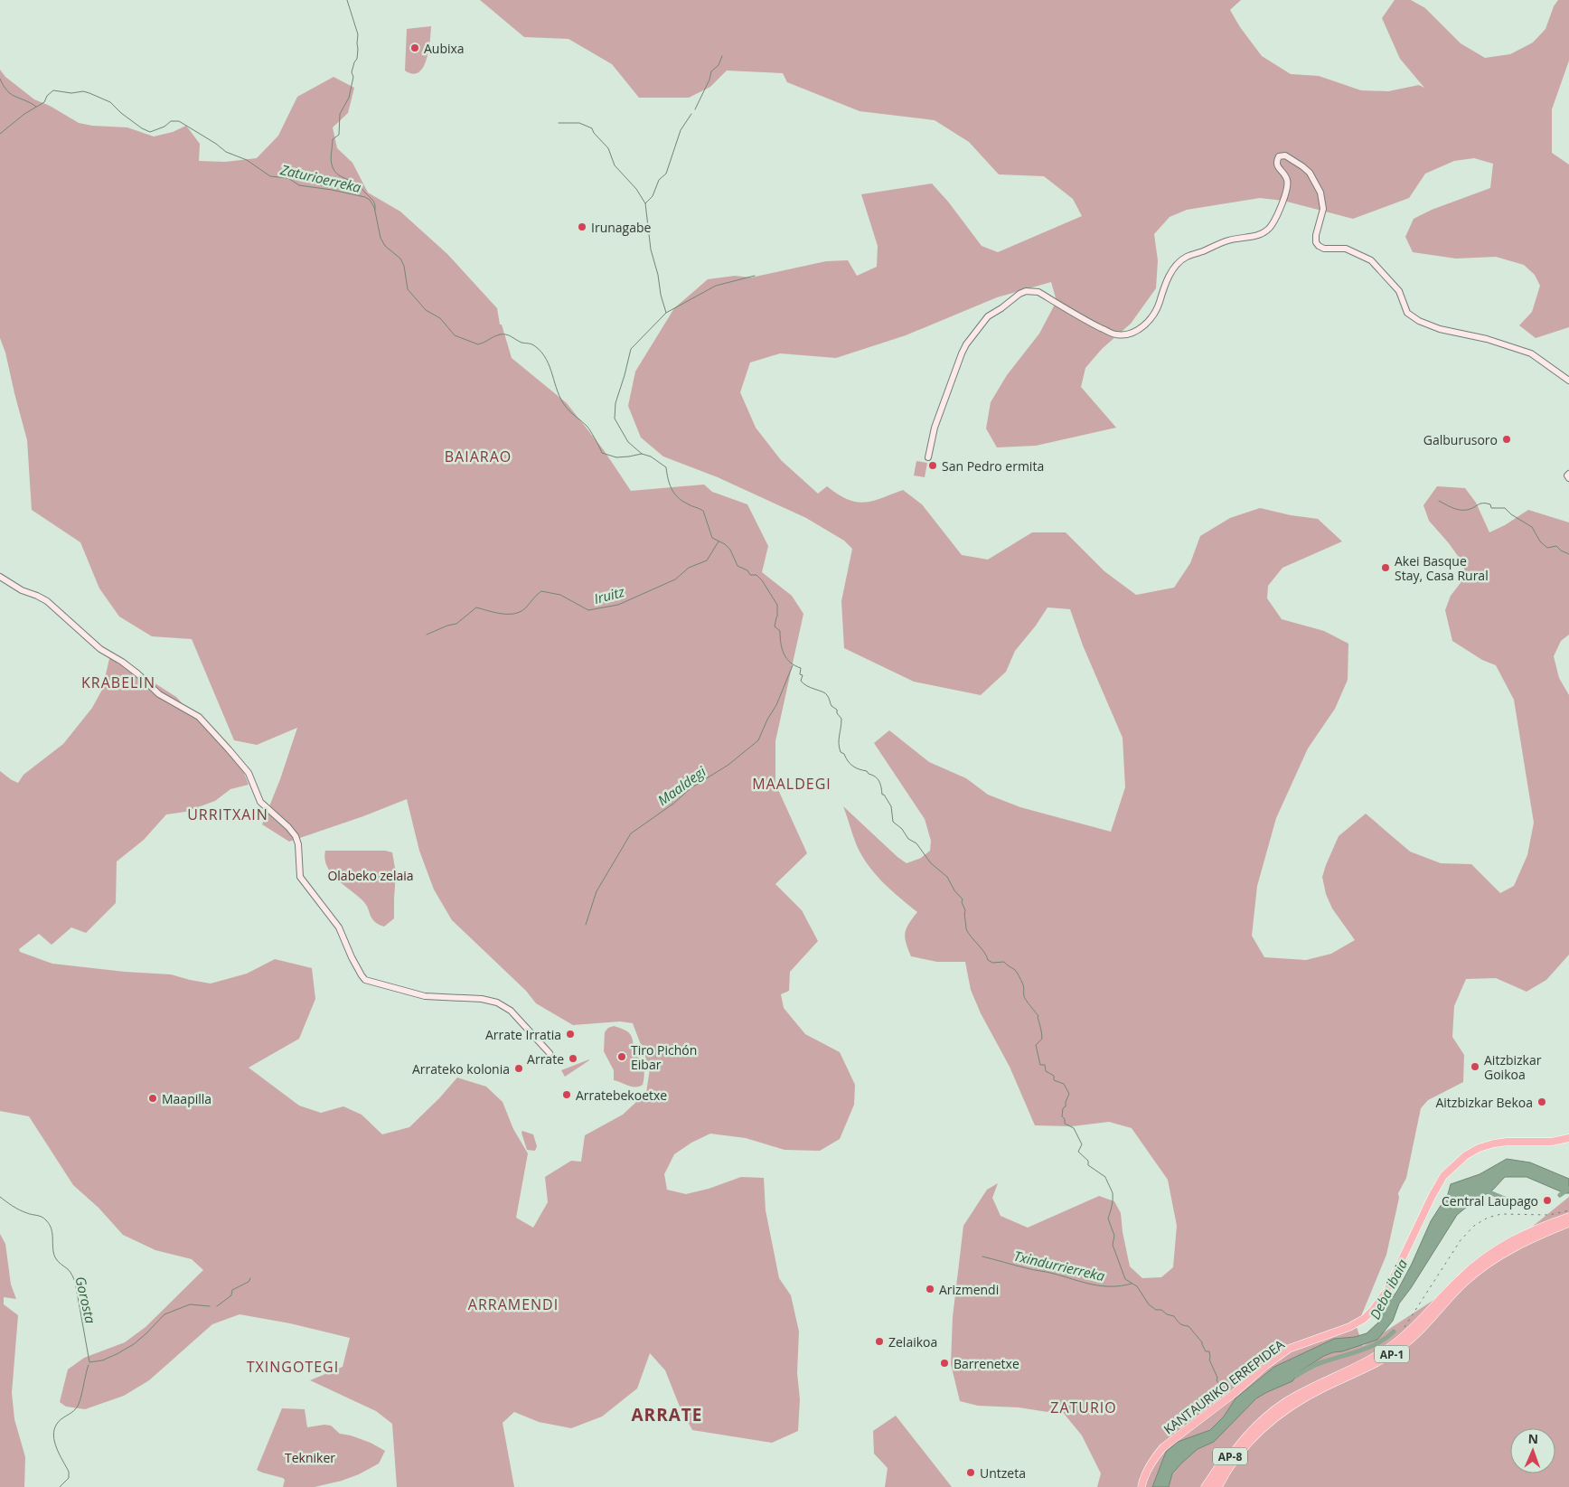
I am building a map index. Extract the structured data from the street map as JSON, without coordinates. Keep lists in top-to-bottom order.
{
  "streets": {
    "highway": ["AP-1", "KANTAURIKO ERREPIDEA", "AP-8"]
  },
  "crossings": [
    ["AP-1", "AP-8"]
  ],
  "districts": [
    "BAIARAO",
    "KRABELIN",
    "MAALDEGI",
    "URRITXAIN",
    "ARRAMENDI",
    "TXINGOTEGI",
    "ZATURIO",
    "ARRATE"
  ],
  "water": [
    "Zaturioerreka",
    "Iruitz",
    "Maaldegi",
    "Txindurrierreka",
    "Deba ibaia",
    "Gorosta"
  ],
  "parks": ["Olabeko zelaia", "Tekniker"],
  "places": [
    "Aubixa",
    "Irunagabe",
    "Galburusoro",
    "San Pedro ermita",
    "Akei Basque Stay, Casa Rural",
    "Arrate Irratia",
    "Tiro Pichón Eibar",
    "Arrate",
    "Aitzbizkar Goikoa",
    "Arrateko kolonia",
    "Arratebekoetxe",
    "Maapilla",
    "Aitzbizkar Bekoa",
    "Central Laupago",
    "Arizmendi",
    "Zelaikoa",
    "Barrenetxe",
    "Untzeta"
  ],
  "north": "top"
}
